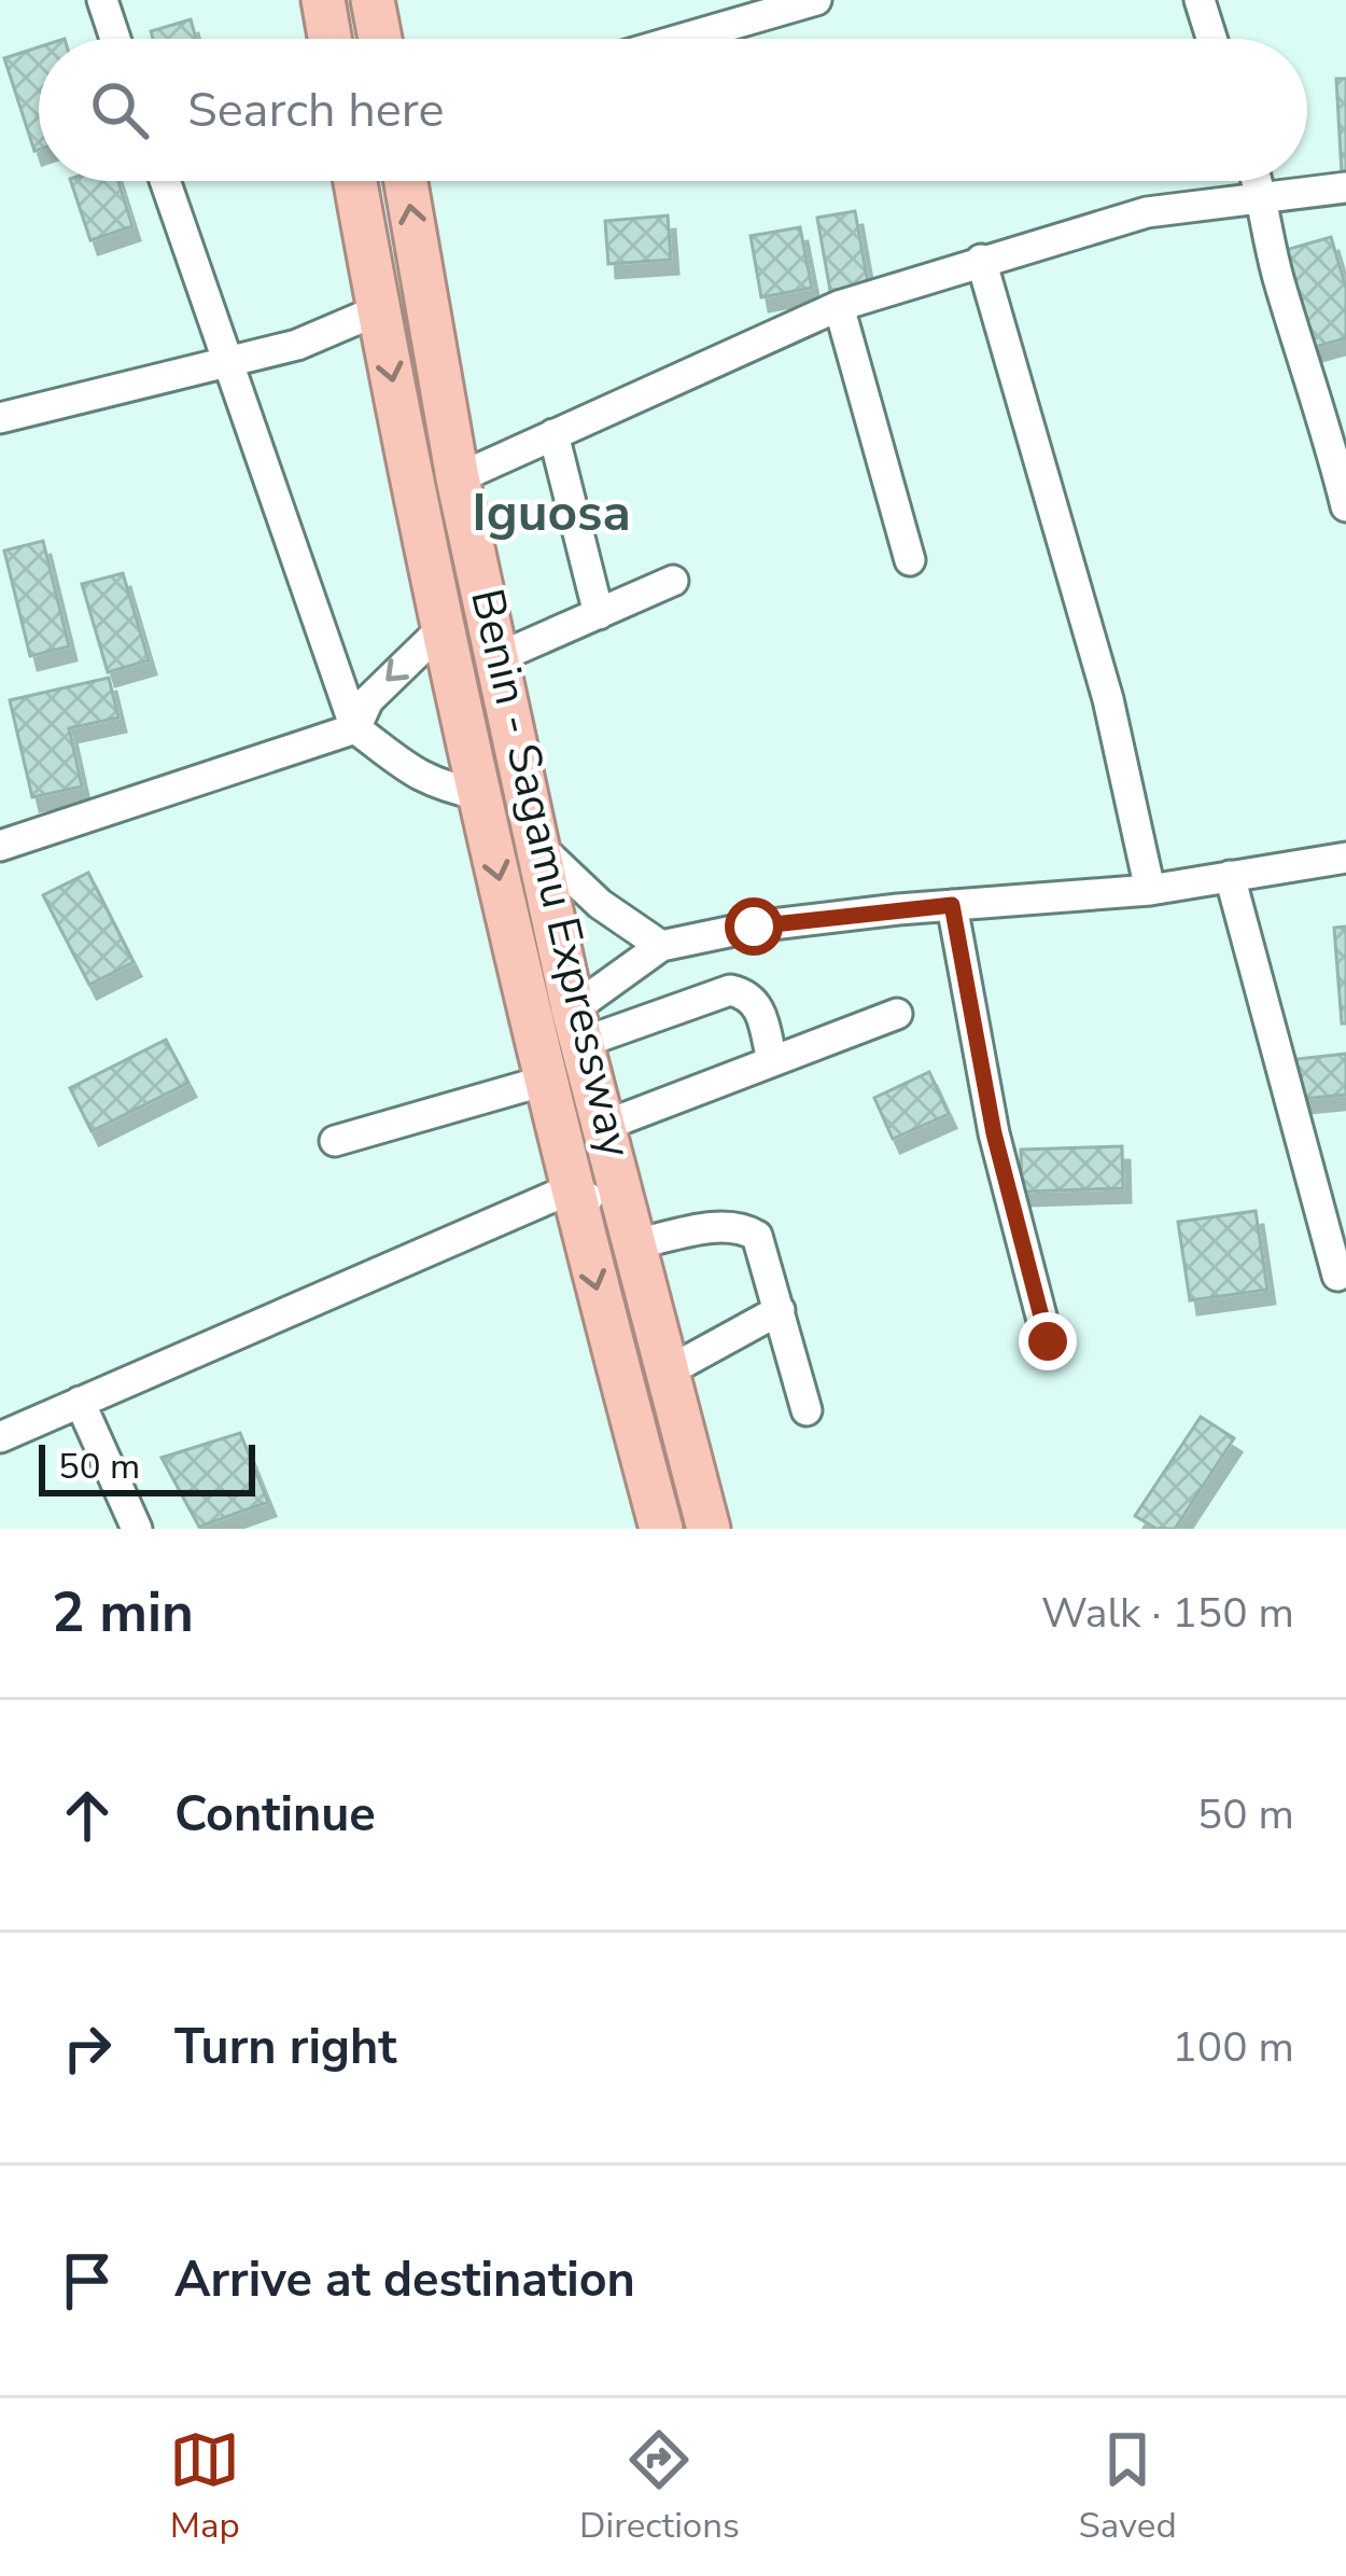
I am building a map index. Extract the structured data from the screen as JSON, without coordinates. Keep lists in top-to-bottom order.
{
  "streets": {
    "highway": ["Benin - Sagamu Expressway"]
  },
  "districts": ["Iguosa"],
  "scale_bar": "50 m",
  "page": {
    "search": "Search here",
    "scale": "50 m",
    "heading": ["2 min", "Walk · 150 m"],
    "list": [
      ["Continue", "50 m"],
      ["Turn right", "100 m"],
      "Arrive at destination"
    ],
    "nav": ["Map", "Directions", "Saved"]
  }
}
